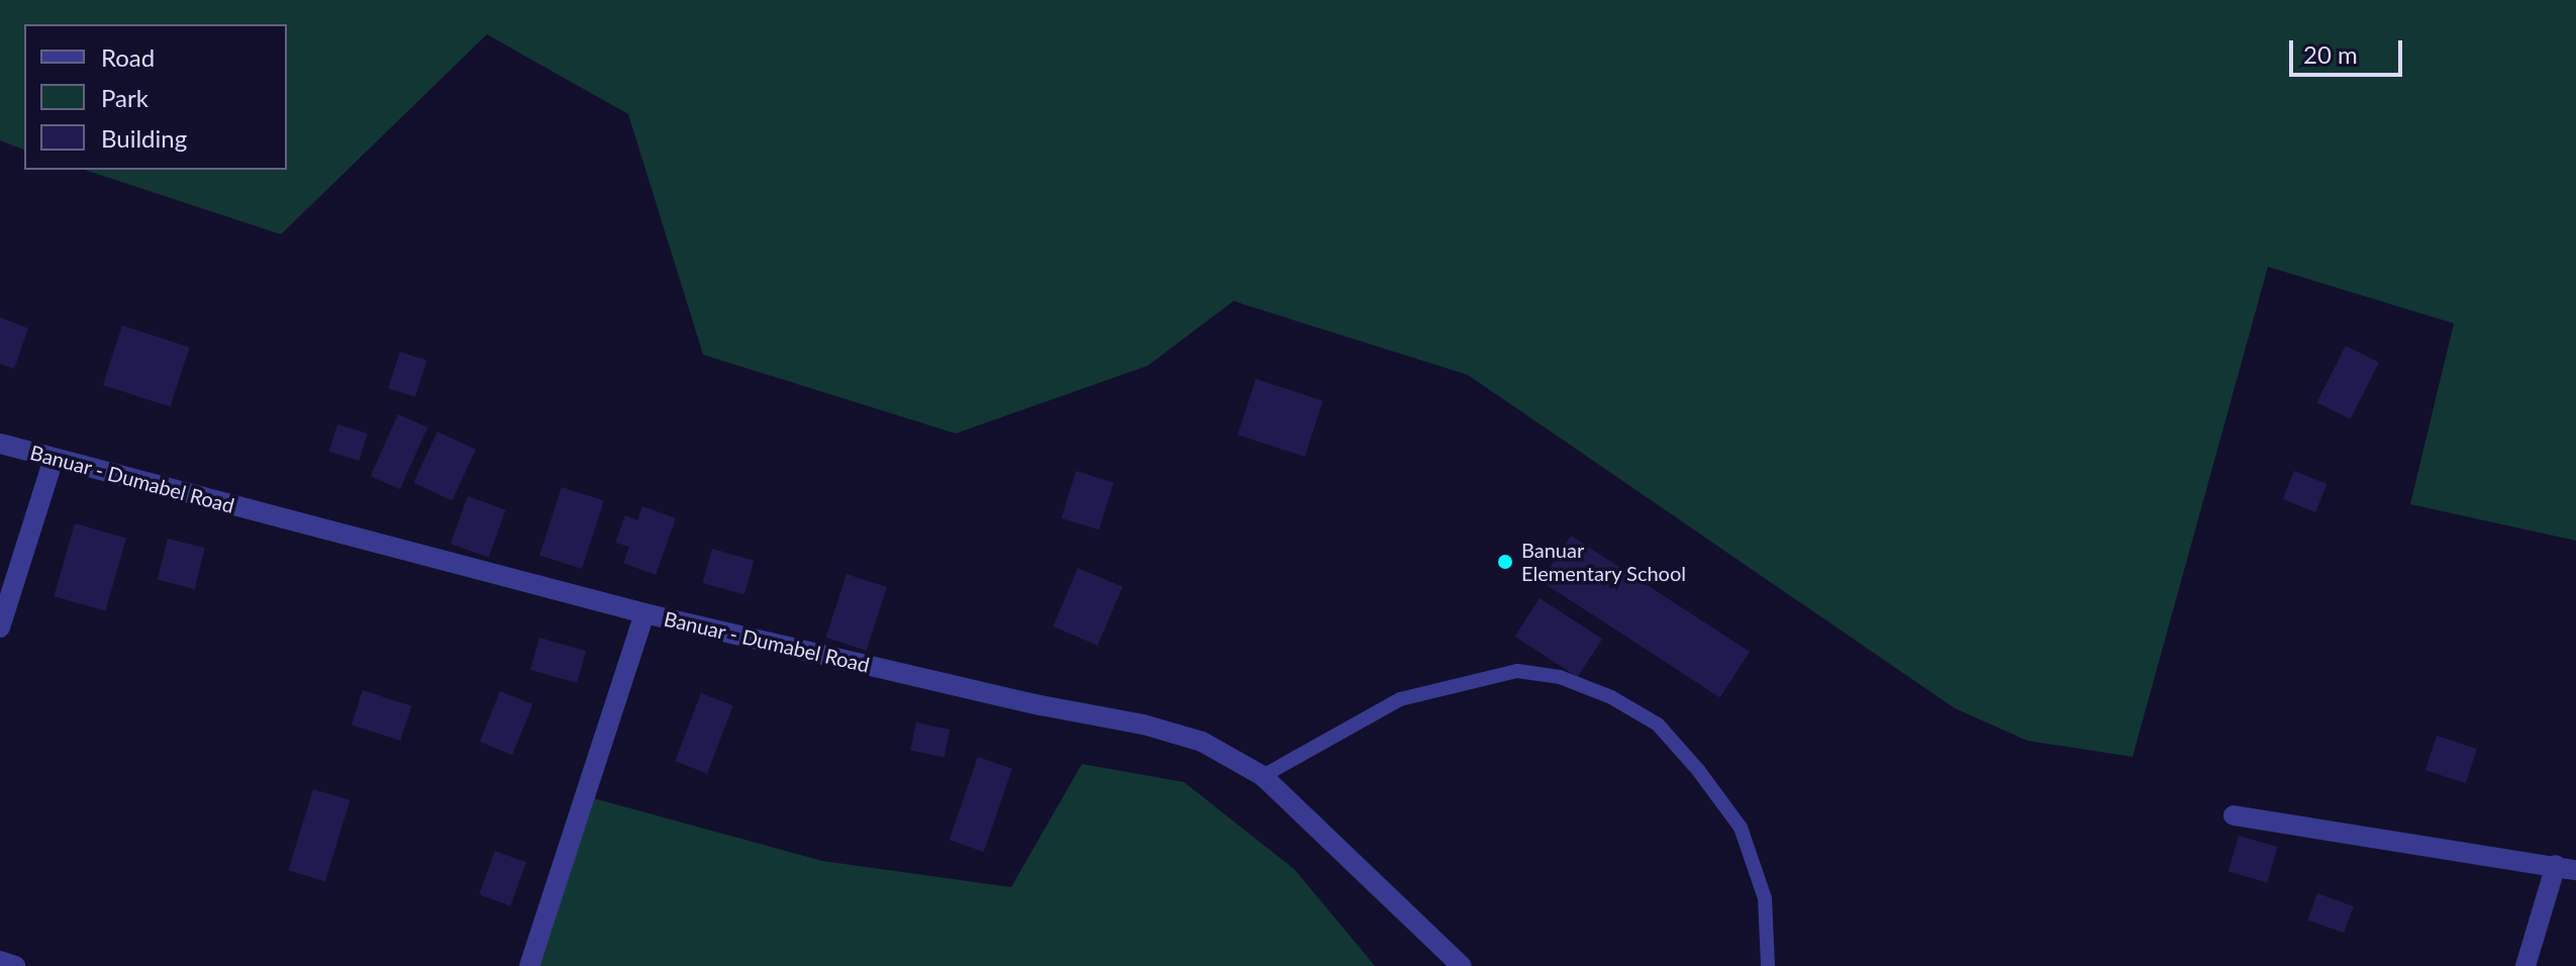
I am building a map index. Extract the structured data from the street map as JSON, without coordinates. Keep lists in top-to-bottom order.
{
  "streets": {
    "street": ["Banuar - Dumabel Road"]
  },
  "places": ["Banuar Elementary School"],
  "legend": ["Road", "Park", "Building"],
  "scale_bar": "20 m"
}
